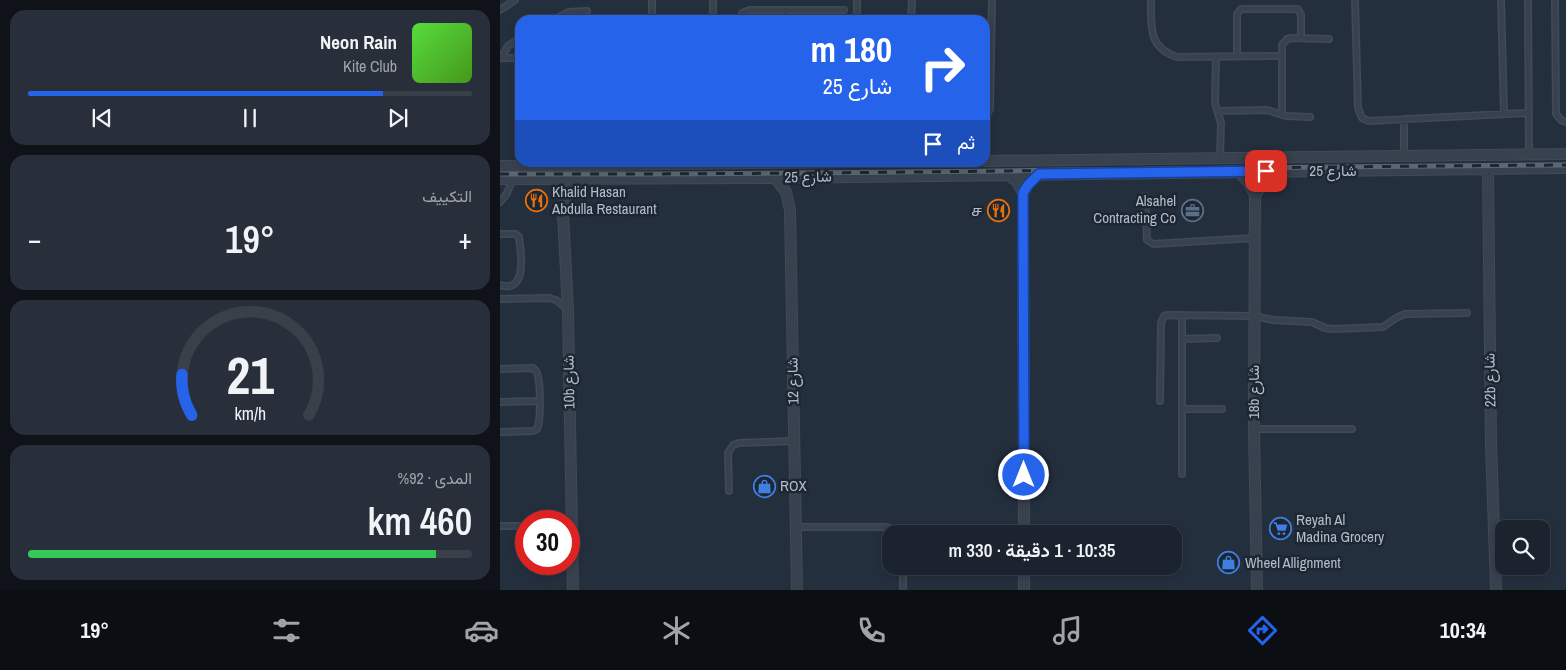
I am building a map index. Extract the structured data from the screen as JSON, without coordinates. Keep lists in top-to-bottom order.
{
  "streets": {
    "street": [
      "شارع 25",
      "22b شارع",
      "شارع 12",
      "10b شارع",
      "18b شارع"
    ]
  },
  "crossings": [
    ["شارع 25", "22b شارع"],
    ["شارع 25", "شارع 12"],
    ["شارع 25", "10b شارع"]
  ],
  "places": {
    "restaurant": ["Khalid Hasan Abdulla Restaurant", "ச"],
    "office": ["Alsahel Contracting Co"],
    "shop": ["ROX", "Wheel Allignment"],
    "supermarket": ["Reyah Al Madina Grocery"]
  },
  "page": {
    "turn": ["180 m", "شارع 25"],
    "song": ["Neon Rain", "Kite Club"],
    "then": "ثم",
    "tile": [
      "التكييف",
      ["المدى · 92%", "460 km"]
    ],
    "heat": ["−", "19°", "+"],
    "limit": "30",
    "trip": "10:35 · 1 دقيقة · 330 m",
    "tabs": ["10:34", "19°"],
    "gauge": ["21", "km/h"]
  }
}
